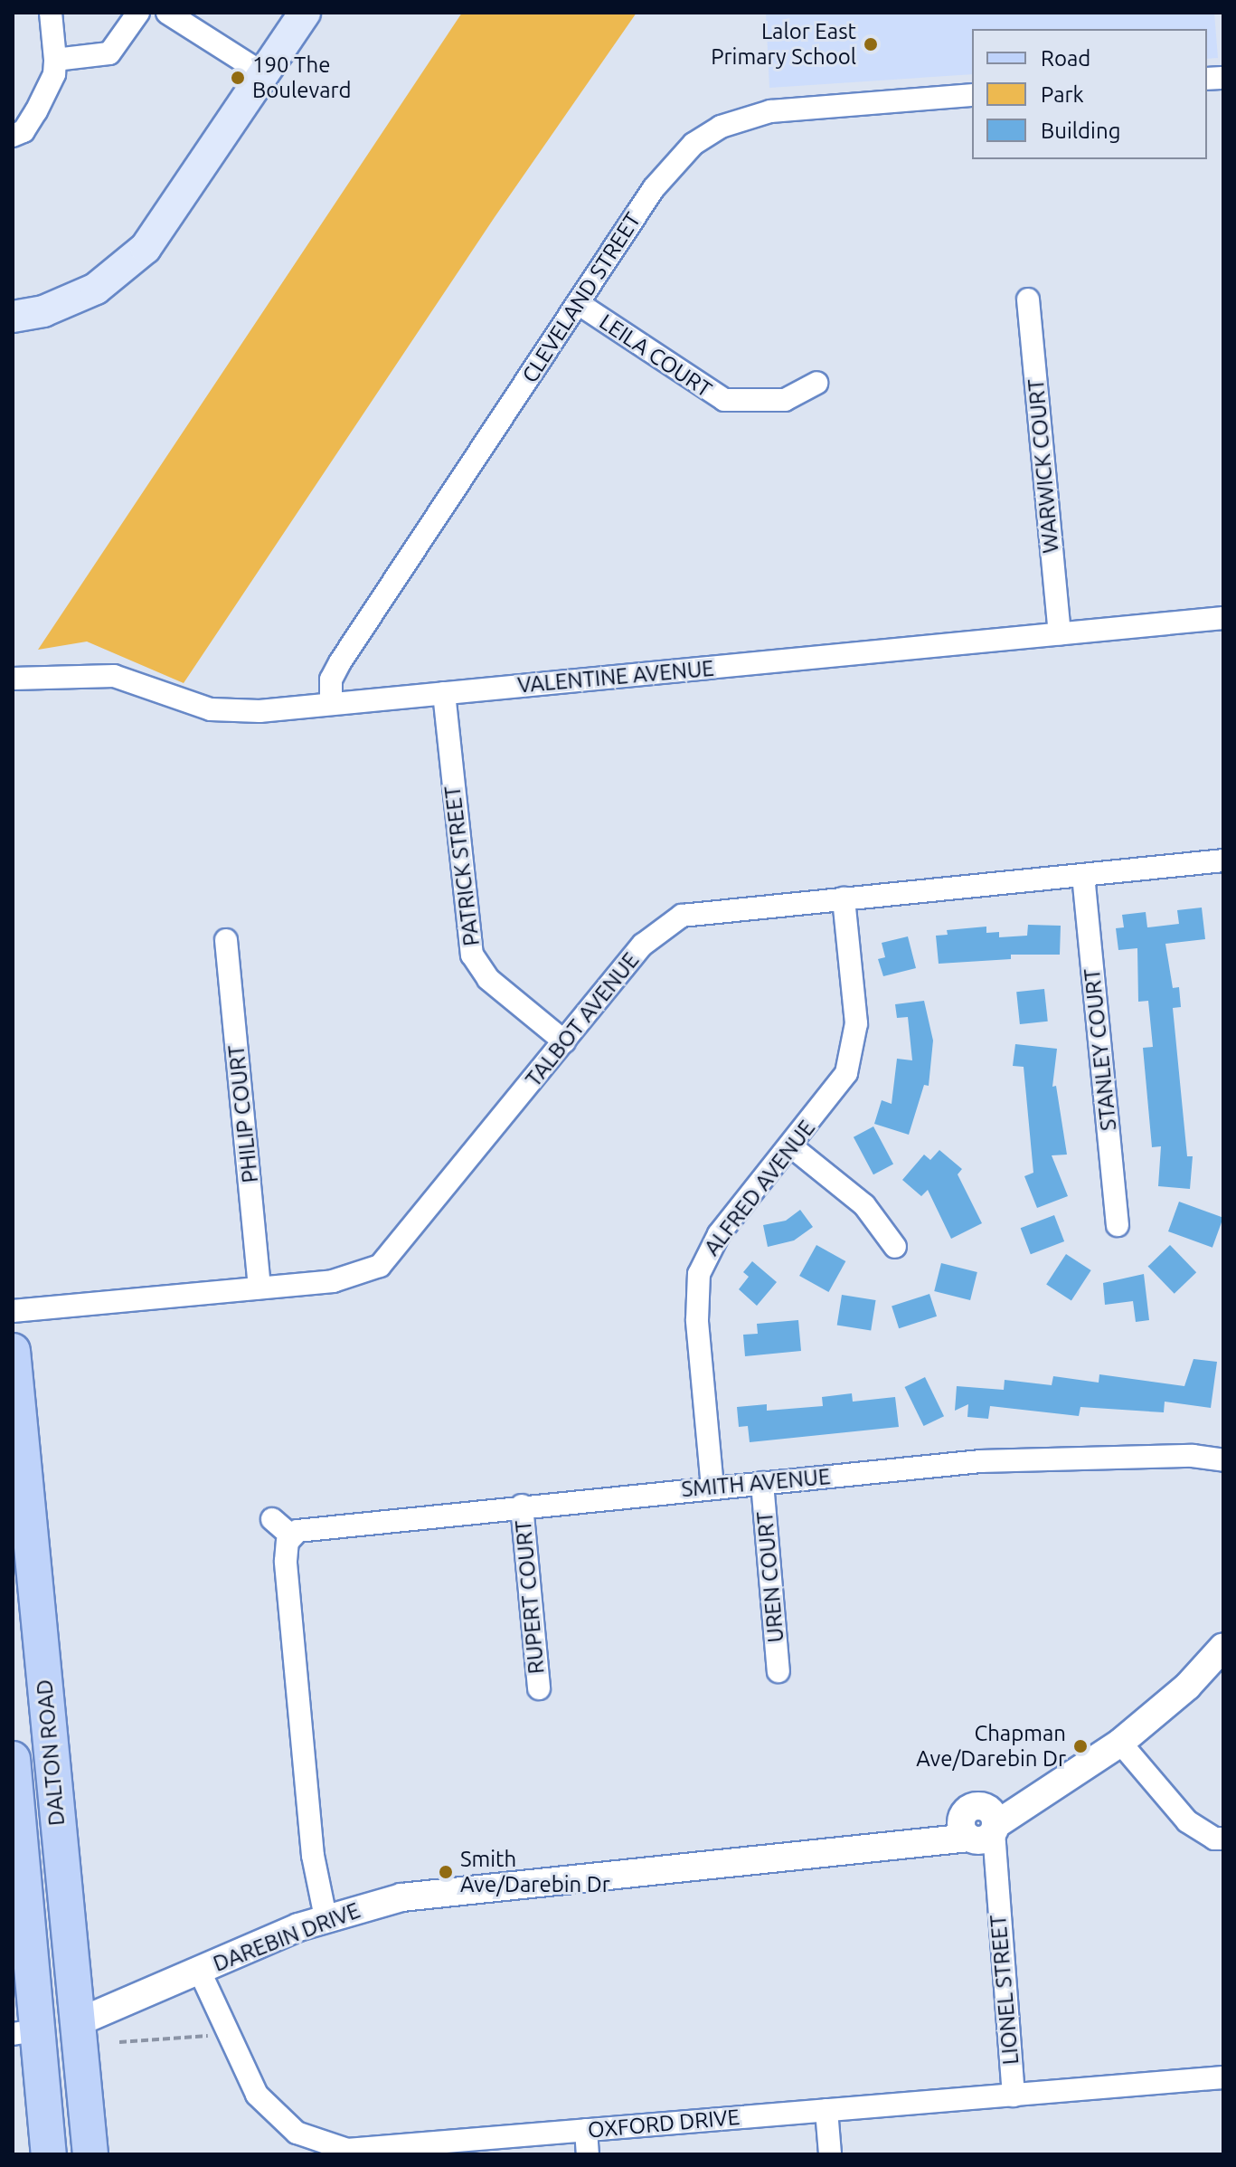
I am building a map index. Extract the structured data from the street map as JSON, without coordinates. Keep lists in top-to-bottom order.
{
  "streets": {
    "main road": ["DALTON ROAD"],
    "street": [
      "CLEVELAND STREET",
      "LEILA COURT",
      "WARWICK COURT",
      "VALENTINE AVENUE",
      "PATRICK STREET",
      "TALBOT AVENUE",
      "STANLEY COURT",
      "PHILIP COURT",
      "ALFRED AVENUE",
      "SMITH AVENUE",
      "UREN COURT",
      "RUPERT COURT",
      "DAREBIN DRIVE",
      "LIONEL STREET",
      "OXFORD DRIVE"
    ]
  },
  "crossings": [
    ["CLEVELAND STREET", "LEILA COURT"],
    ["CLEVELAND STREET", "VALENTINE AVENUE"],
    ["WARWICK COURT", "VALENTINE AVENUE"],
    ["VALENTINE AVENUE", "PATRICK STREET"],
    ["PATRICK STREET", "TALBOT AVENUE"],
    ["TALBOT AVENUE", "STANLEY COURT"],
    ["TALBOT AVENUE", "PHILIP COURT"],
    ["TALBOT AVENUE", "ALFRED AVENUE"],
    ["ALFRED AVENUE", "SMITH AVENUE"],
    ["SMITH AVENUE", "UREN COURT"],
    ["SMITH AVENUE", "RUPERT COURT"],
    ["DALTON ROAD", "DAREBIN DRIVE"],
    ["DAREBIN DRIVE", "LIONEL STREET"],
    ["DAREBIN DRIVE", "OXFORD DRIVE"],
    ["LIONEL STREET", "OXFORD DRIVE"]
  ],
  "places": [
    "Lalor East Primary School",
    "190 The Boulevard",
    "Chapman Ave/Darebin Dr",
    "Smith Ave/Darebin Dr"
  ],
  "legend": ["Road", "Park", "Building"]
}
